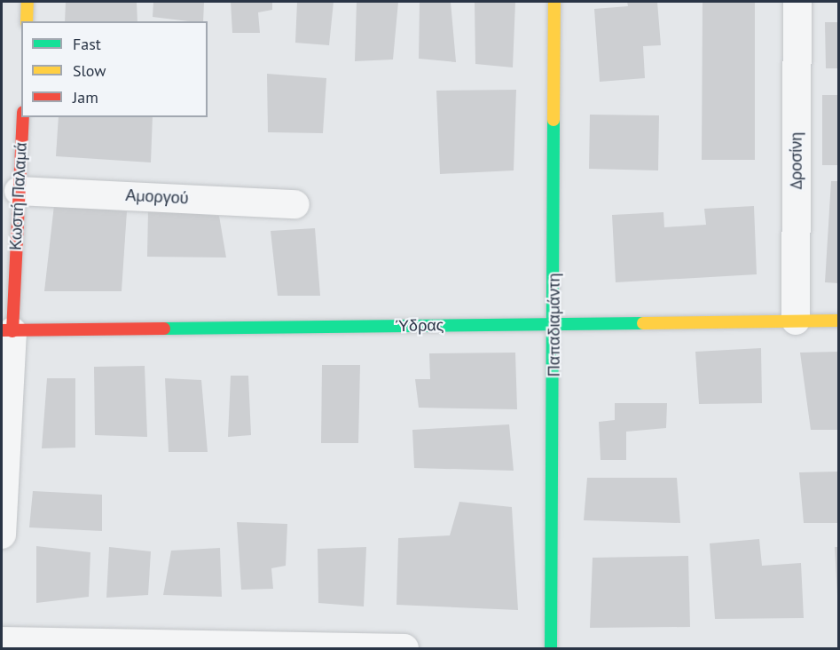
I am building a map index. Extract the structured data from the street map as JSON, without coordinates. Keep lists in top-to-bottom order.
{
  "streets": {
    "street": [
      "Δροσίνη",
      "Κωστή Παλαμά",
      "Αμοργού",
      "Παπαδιαμάντη",
      "Ύδρας"
    ]
  },
  "crossings": [
    ["Δροσίνη", "Ύδρας"],
    ["Κωστή Παλαμά", "Αμοργού"],
    ["Κωστή Παλαμά", "Ύδρας"],
    ["Παπαδιαμάντη", "Ύδρας"]
  ],
  "legend": ["Fast", "Slow", "Jam"]
}
